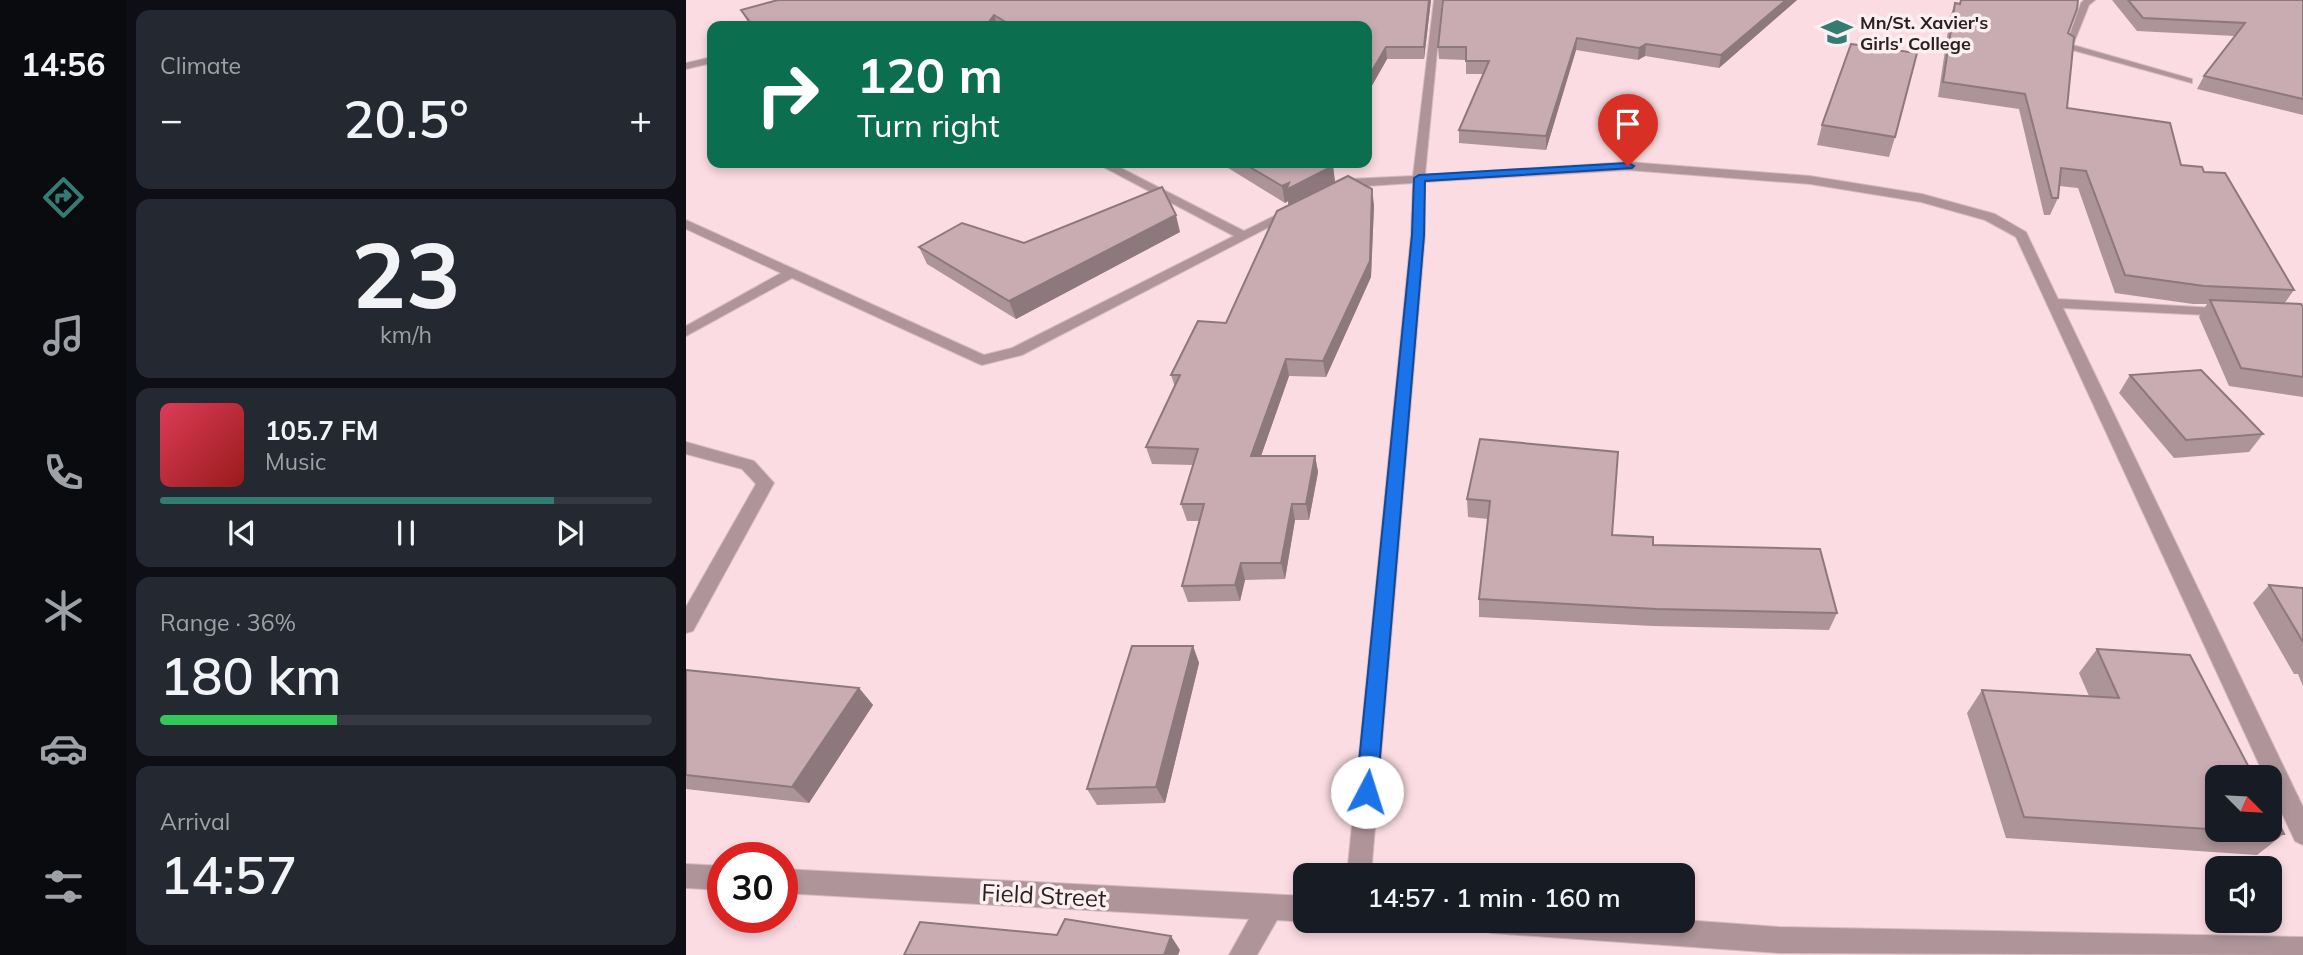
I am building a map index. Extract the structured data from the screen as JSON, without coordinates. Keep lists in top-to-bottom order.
{
  "streets": {
    "street": ["Field Street"]
  },
  "places": {
    "school or university": ["Mn/St. Xavier's Girls' College"]
  },
  "north": "bottom right",
  "page": {
    "tabs": "14:56",
    "tile": [
      "Climate",
      ["23", "km/h"],
      ["Range · 36%", "180 km"],
      ["Arrival", "14:57"]
    ],
    "turn": ["120 m", "Turn right"],
    "heat": ["−", "20.5°", "+"],
    "song": ["105.7 FM", "Music"],
    "limit": "30",
    "trip": "14:57 · 1 min · 160 m"
  }
}
